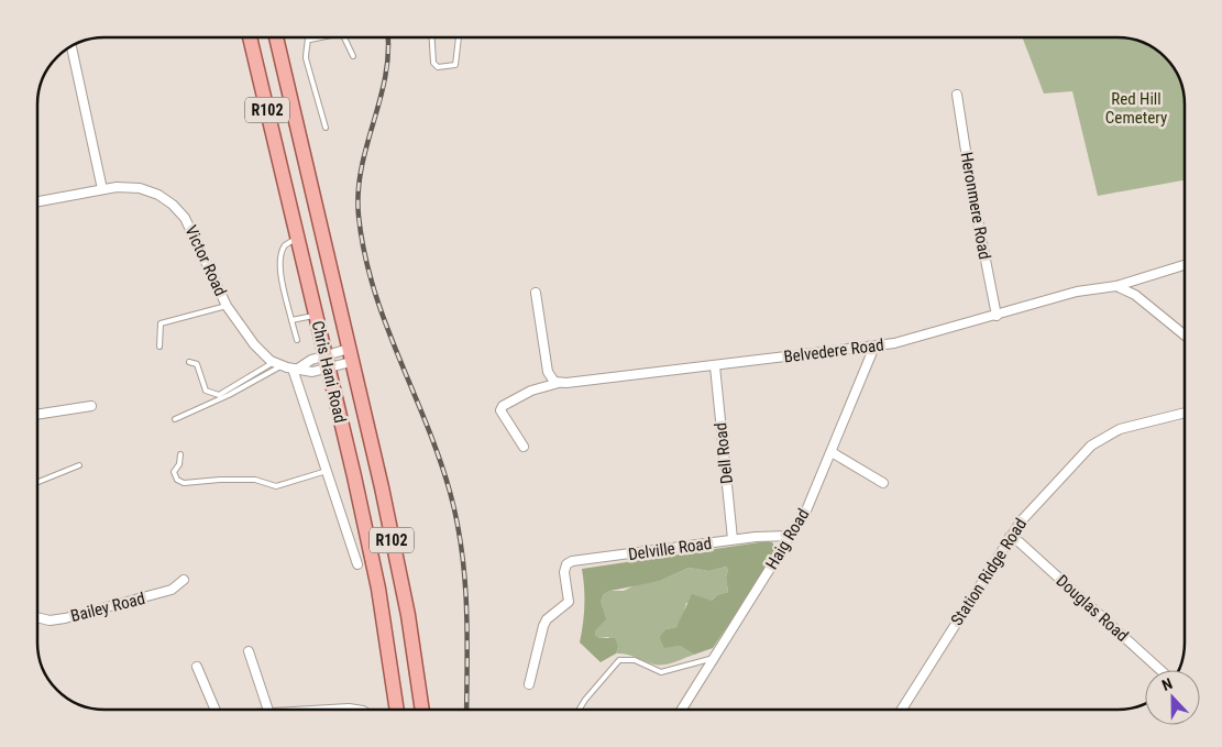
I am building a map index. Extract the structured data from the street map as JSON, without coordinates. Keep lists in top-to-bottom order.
{
  "streets": {
    "main road": ["R102", "Chris Hani Road"],
    "street": [
      "Heronmere Road",
      "Victor Road",
      "Belvedere Road",
      "Dell Road",
      "Haig Road",
      "Delville Road",
      "Station Ridge Road",
      "Bailey Road",
      "Douglas Road"
    ]
  },
  "crossings": [
    ["Heronmere Road", "Belvedere Road"],
    ["Belvedere Road", "Dell Road"],
    ["Belvedere Road", "Haig Road"],
    ["Dell Road", "Delville Road"],
    ["Haig Road", "Delville Road"],
    ["Station Ridge Road", "Douglas Road"]
  ],
  "parks": ["Red Hill Cemetery"],
  "north": "top"
}
